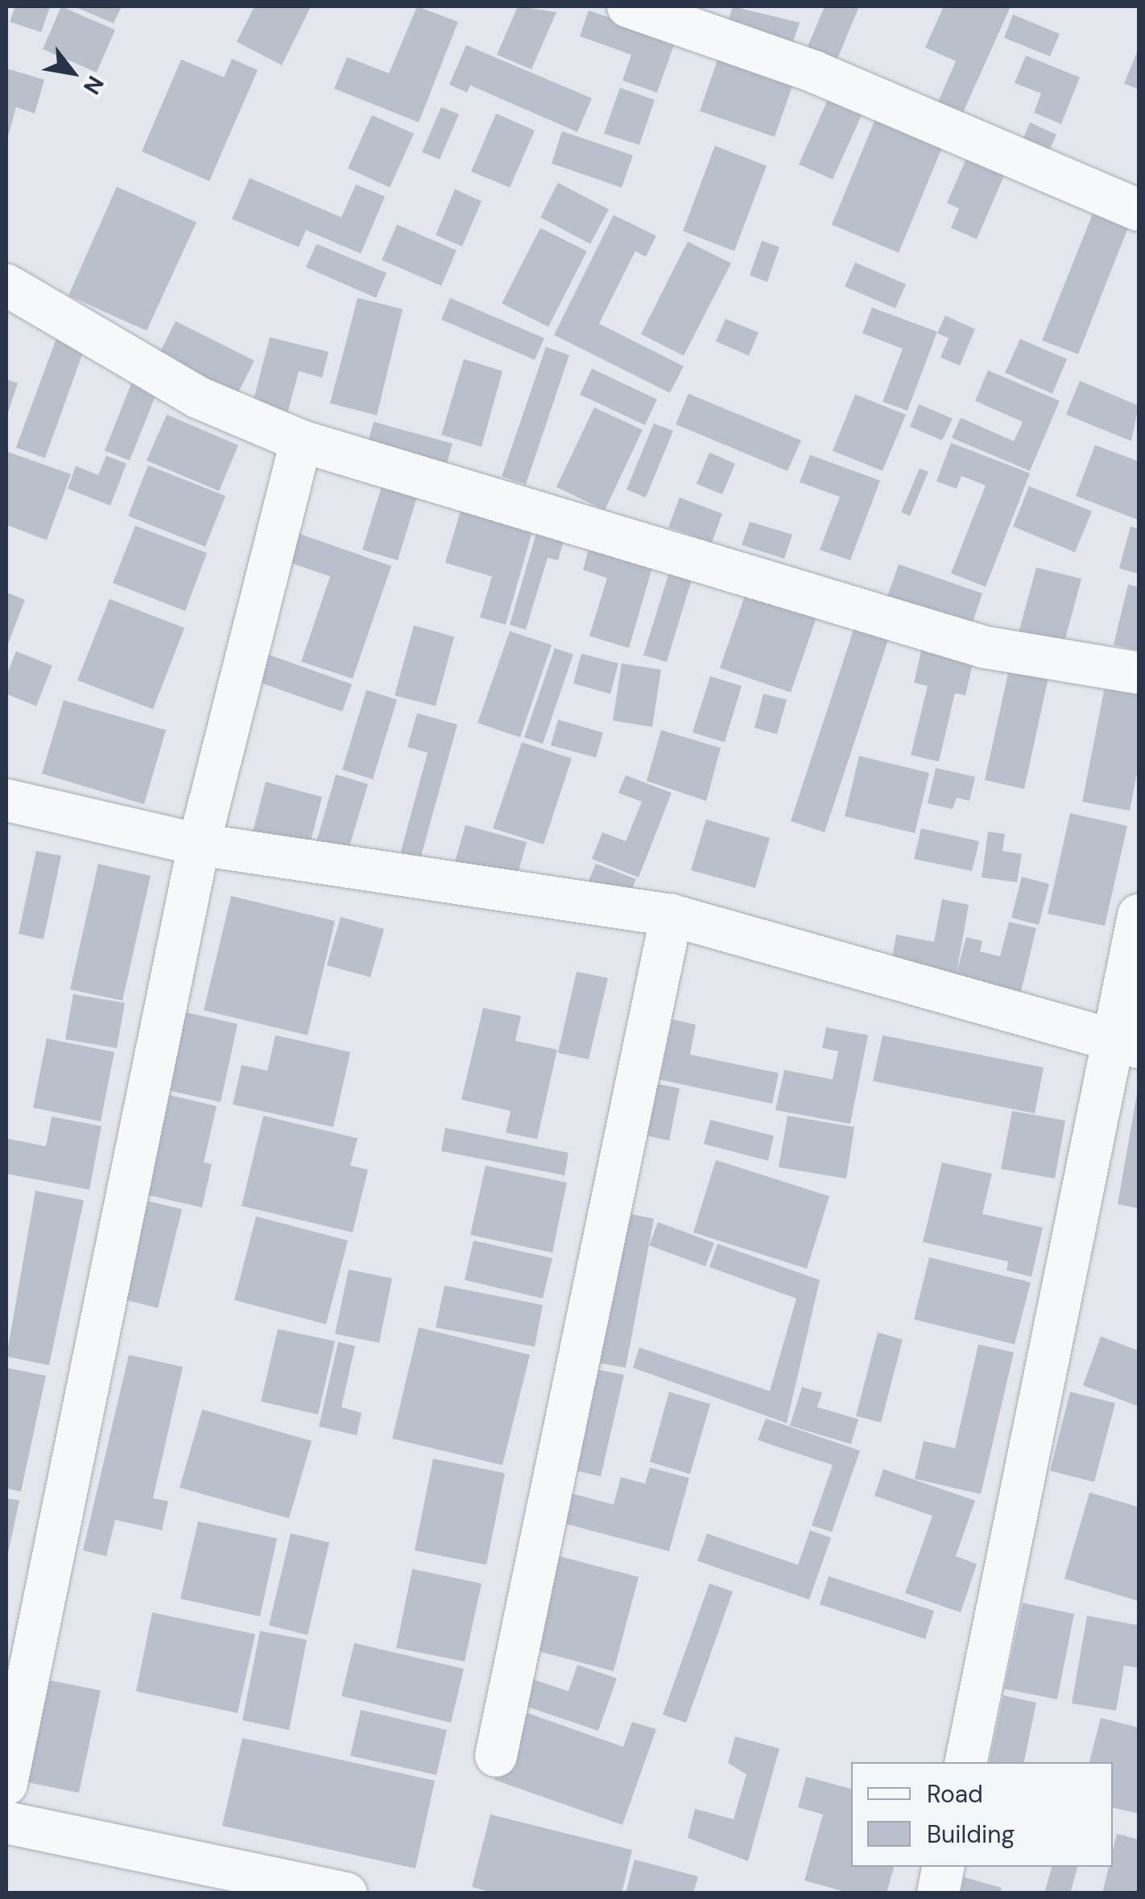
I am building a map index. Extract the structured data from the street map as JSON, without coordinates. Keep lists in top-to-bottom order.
{
  "legend": ["Road", "Building"],
  "north": "bottom right"
}
